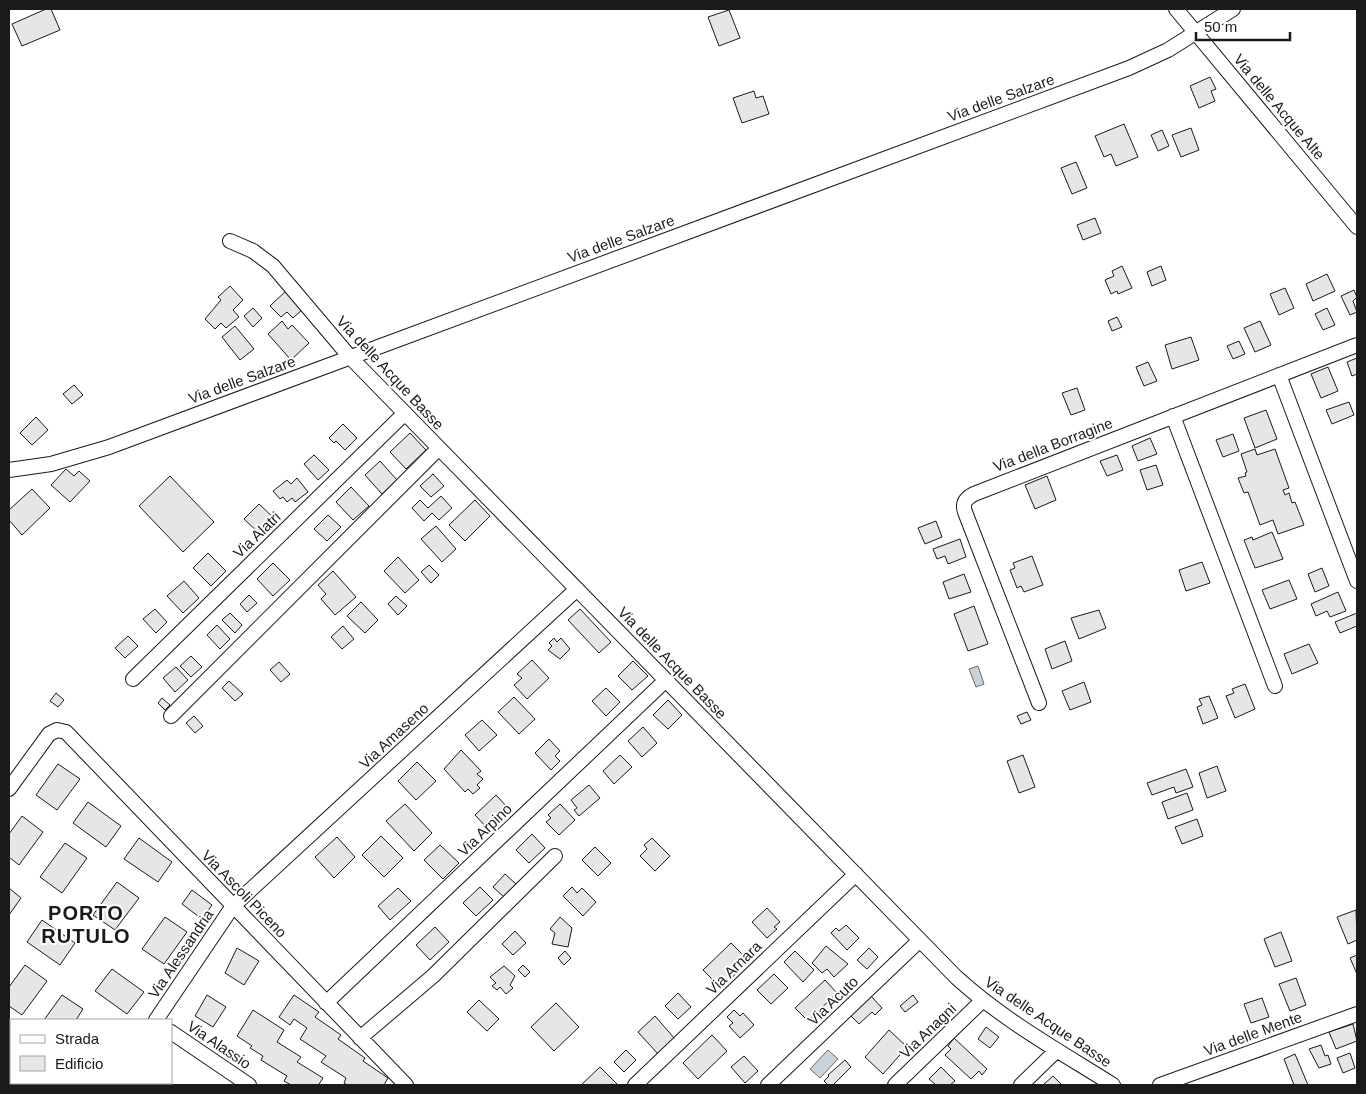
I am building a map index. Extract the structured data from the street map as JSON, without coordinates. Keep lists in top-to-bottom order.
{
  "streets": {
    "street": [
      "Via delle Salzare",
      "Via delle Acque Alte",
      "Via delle Acque Basse",
      "Via della Borragine",
      "Via Alatri",
      "Via Amaseno",
      "Via Arpino",
      "Via Ascoli Piceno",
      "Via Alessandria",
      "Via Arnara",
      "Via Acuto",
      "Via Anagni",
      "Via delle Mente",
      "Via Alassio"
    ]
  },
  "crossings": [
    ["Via delle Salzare", "Via delle Acque Alte"],
    ["Via delle Salzare", "Via delle Acque Basse"],
    ["Via delle Acque Basse", "Via Alatri"],
    ["Via delle Acque Basse", "Via Amaseno"],
    ["Via delle Acque Basse", "Via Arpino"],
    ["Via delle Acque Basse", "Via Arnara"],
    ["Via delle Acque Basse", "Via Acuto"],
    ["Via delle Acque Basse", "Via Anagni"],
    ["Via Amaseno", "Via Ascoli Piceno"],
    ["Via Amaseno", "Via Alessandria"],
    ["Via Arpino", "Via Ascoli Piceno"],
    ["Via Ascoli Piceno", "Via Alessandria"]
  ],
  "districts": ["PORTO RUTULO"],
  "legend": ["Strada", "Edificio"],
  "scale_bar": "50 m"
}
